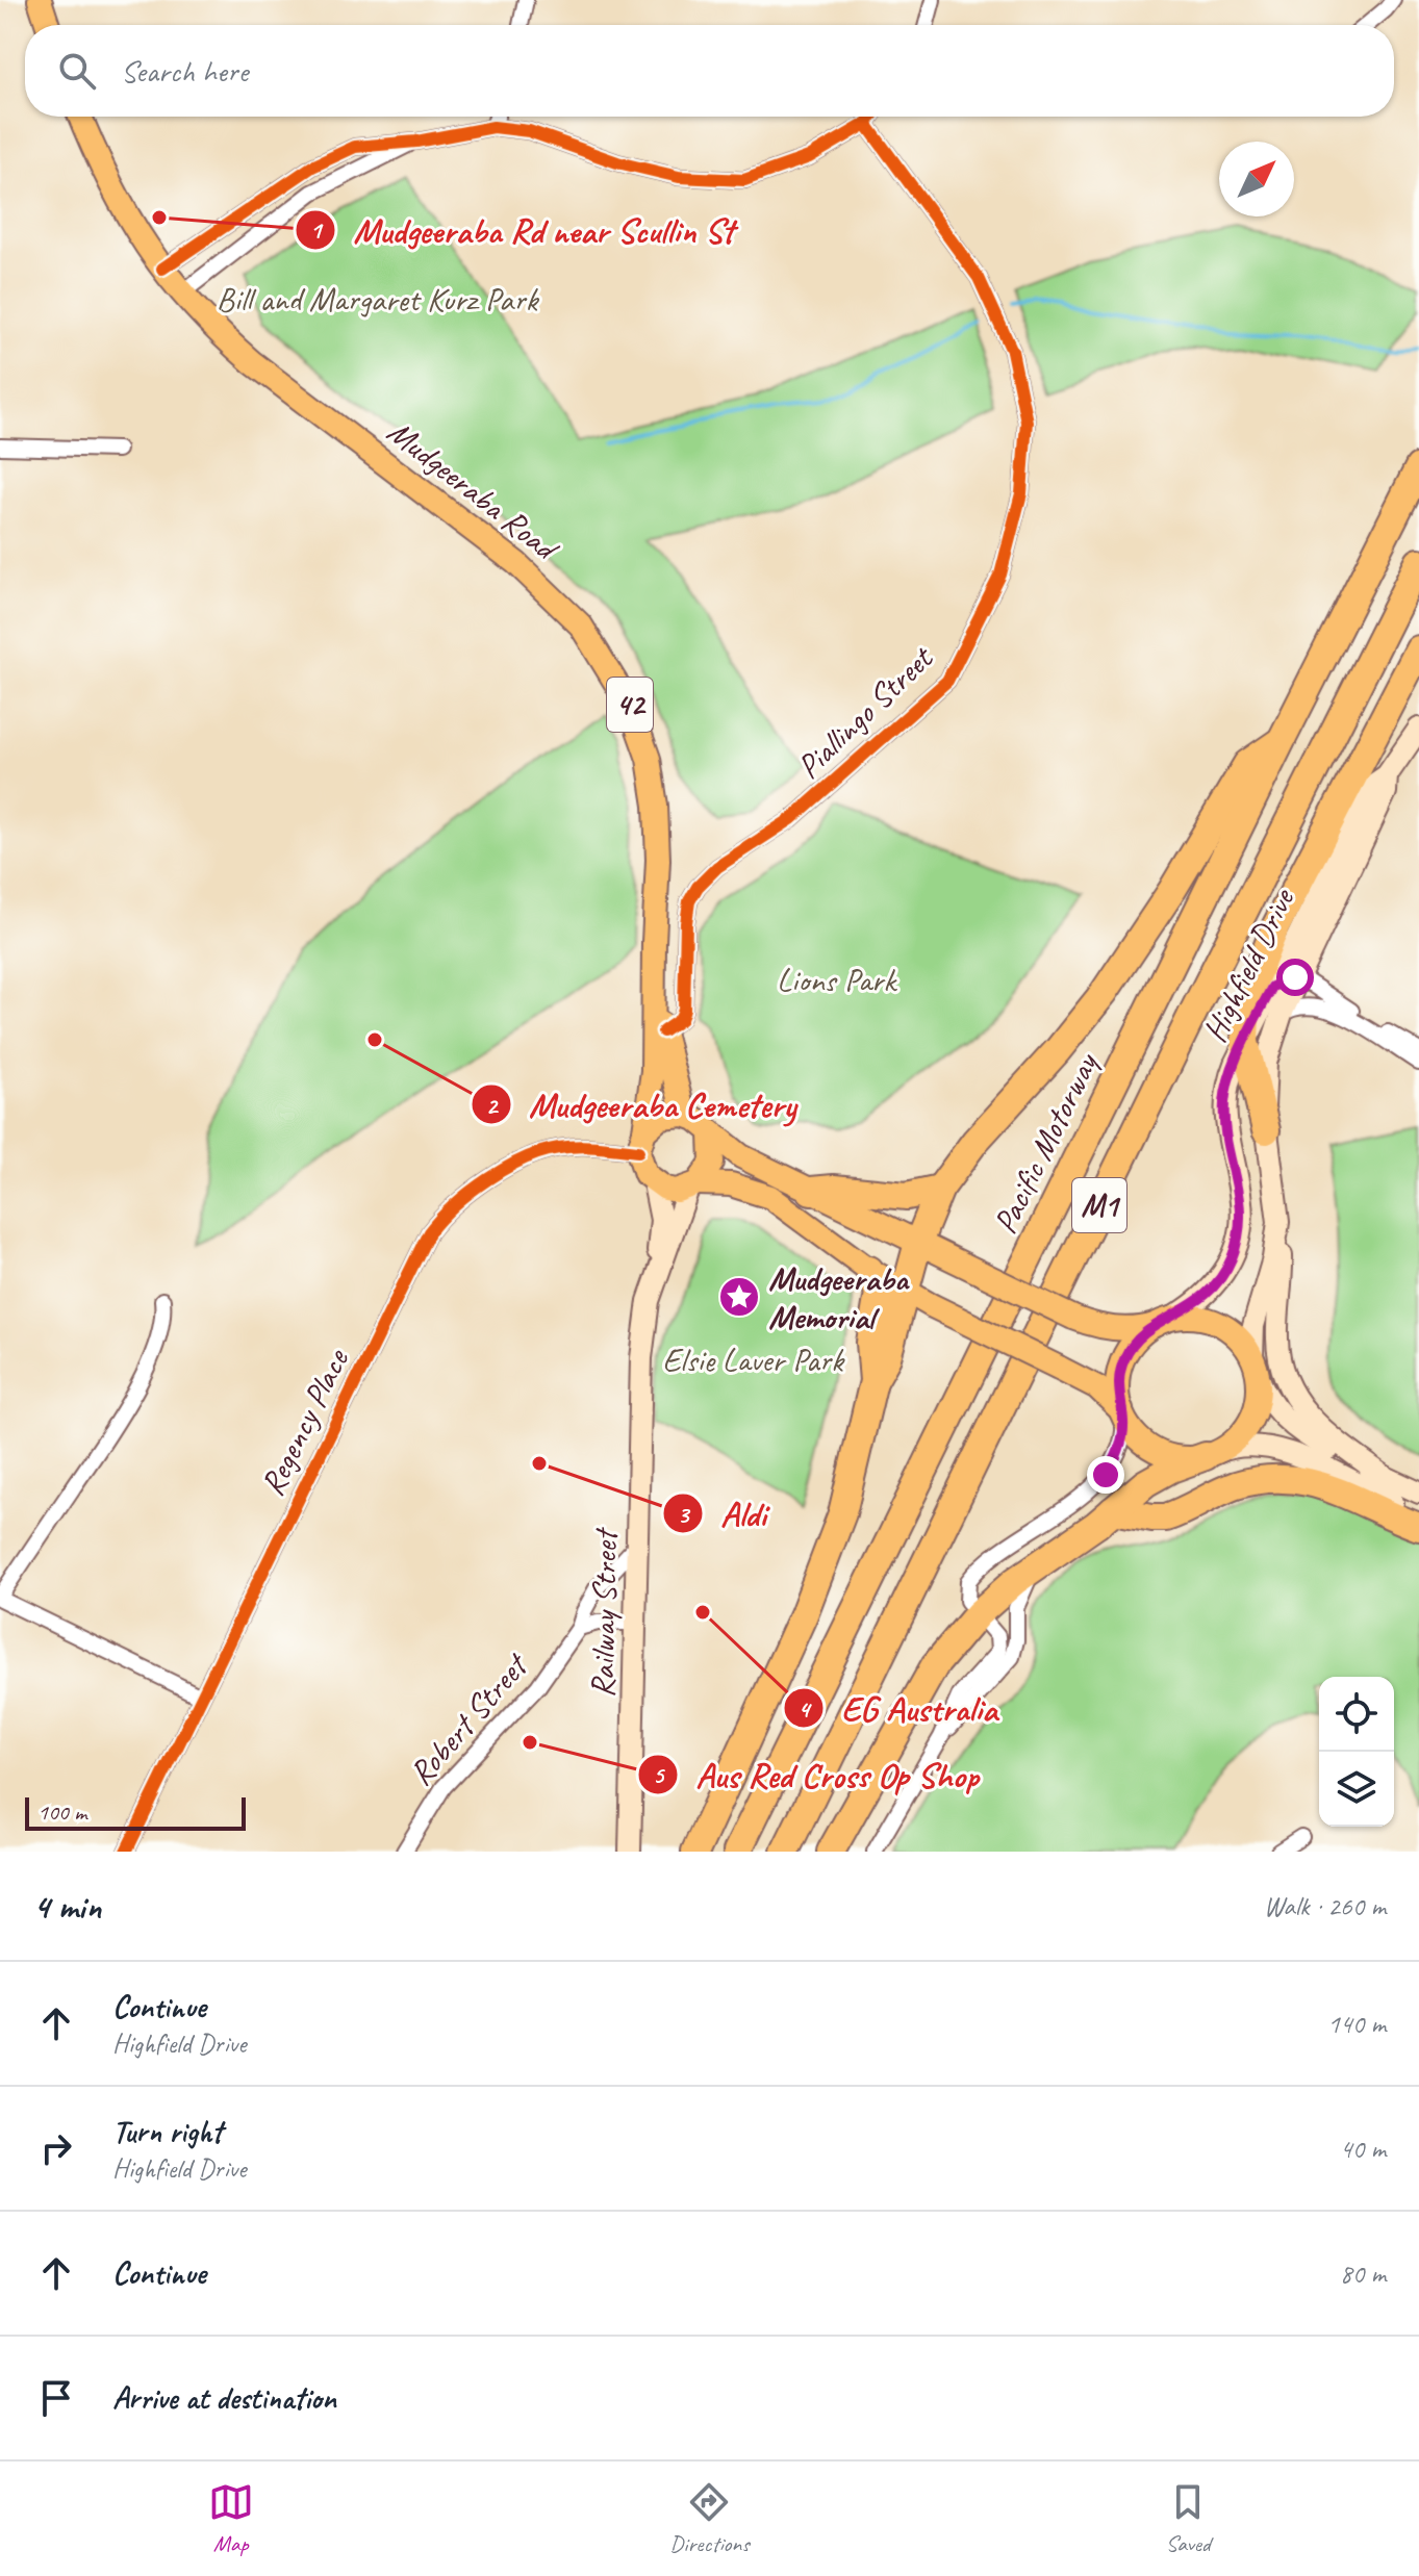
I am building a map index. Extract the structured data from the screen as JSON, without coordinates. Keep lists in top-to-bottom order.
{
  "streets": {
    "highway": ["Pacific Motorway", "M1"],
    "main road": ["Mudgeeraba Road", "42"],
    "street": [
      "Piallingo Street",
      "Highfield Drive",
      "Regency Place",
      "Railway Street",
      "Robert Street"
    ]
  },
  "crossings": [
    ["Mudgeeraba Road", "Piallingo Street"],
    ["Mudgeeraba Road", "Regency Place"],
    ["Mudgeeraba Road", "Railway Street"],
    ["Pacific Motorway", "M1"],
    ["Regency Place", "Railway Street"],
    ["Railway Street", "Robert Street"]
  ],
  "parks": ["Bill and Margaret Kurz Park", "Lions Park", "Elsie Laver Park"],
  "places": {
    "other": [
      "Mudgeeraba Rd near Scullin St",
      "Mudgeeraba Cemetery",
      "Aldi",
      "EG Australia",
      "Aus Red Cross Op Shop"
    ],
    "place": ["Mudgeeraba Memorial"]
  },
  "scale_bar": "100 m",
  "north": "top right",
  "page": {
    "search": "Search here",
    "scale": "100 m",
    "heading": ["4 min", "Walk · 260 m"],
    "list": [
      ["Continue", "Highfield Drive", "140 m"],
      ["Turn right", "Highfield Drive", "40 m"],
      ["Continue", "80 m"],
      "Arrive at destination"
    ],
    "nav": ["Map", "Directions", "Saved"]
  }
}
